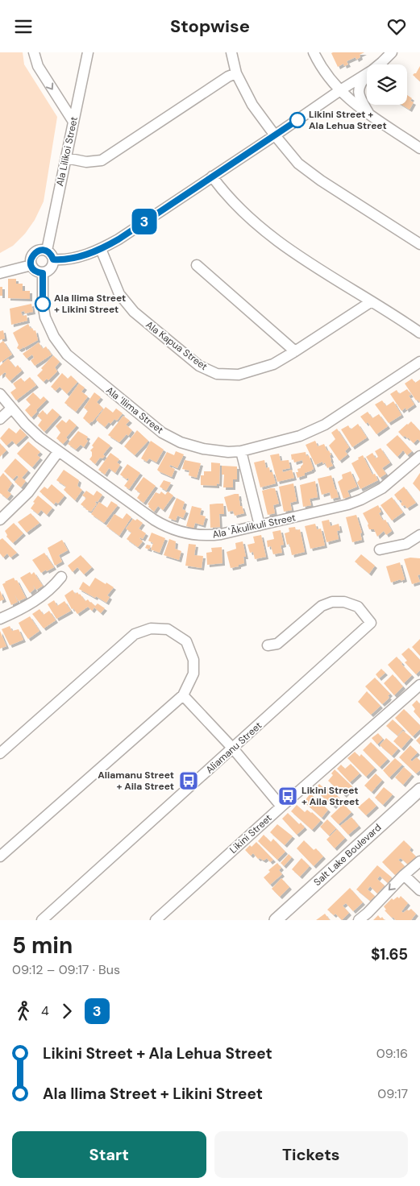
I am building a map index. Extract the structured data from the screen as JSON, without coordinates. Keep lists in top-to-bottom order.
{
  "streets": {
    "main road": ["Salt Lake Boulevard"],
    "street": [
      "Ala Lilikoi Street",
      "Ala Kapua Street",
      "Ala ʻIlima Street",
      "Ala ʻĀkulikuli Street",
      "Aliamanu Street",
      "Likini Street"
    ]
  },
  "crossings": [
    ["Ala Lilikoi Street", "Ala ʻIlima Street"]
  ],
  "places": {
    "other": ["Likini Street + Ala Lehua Street", "Ala Ilima Street + Likini Street"],
    "bus stop": ["Aliamanu Street + Aila Street", "Likini Street + Aila Street"]
  },
  "lines": ["bus line 3"],
  "page": {
    "header": "Stopwise",
    "on_map": "3",
    "heading": ["5 min", "09:12 – 09:17 · Bus", "$1.65"],
    "legs": ["4", "3"],
    "list": [
      {
        "name": "Likini Street + Ala Lehua Street",
        "value": "09:16"
      },
      {
        "name": "Ala Ilima Street + Likini Street",
        "value": "09:17"
      }
    ],
    "buttons": ["Start", "Tickets"]
  }
}
